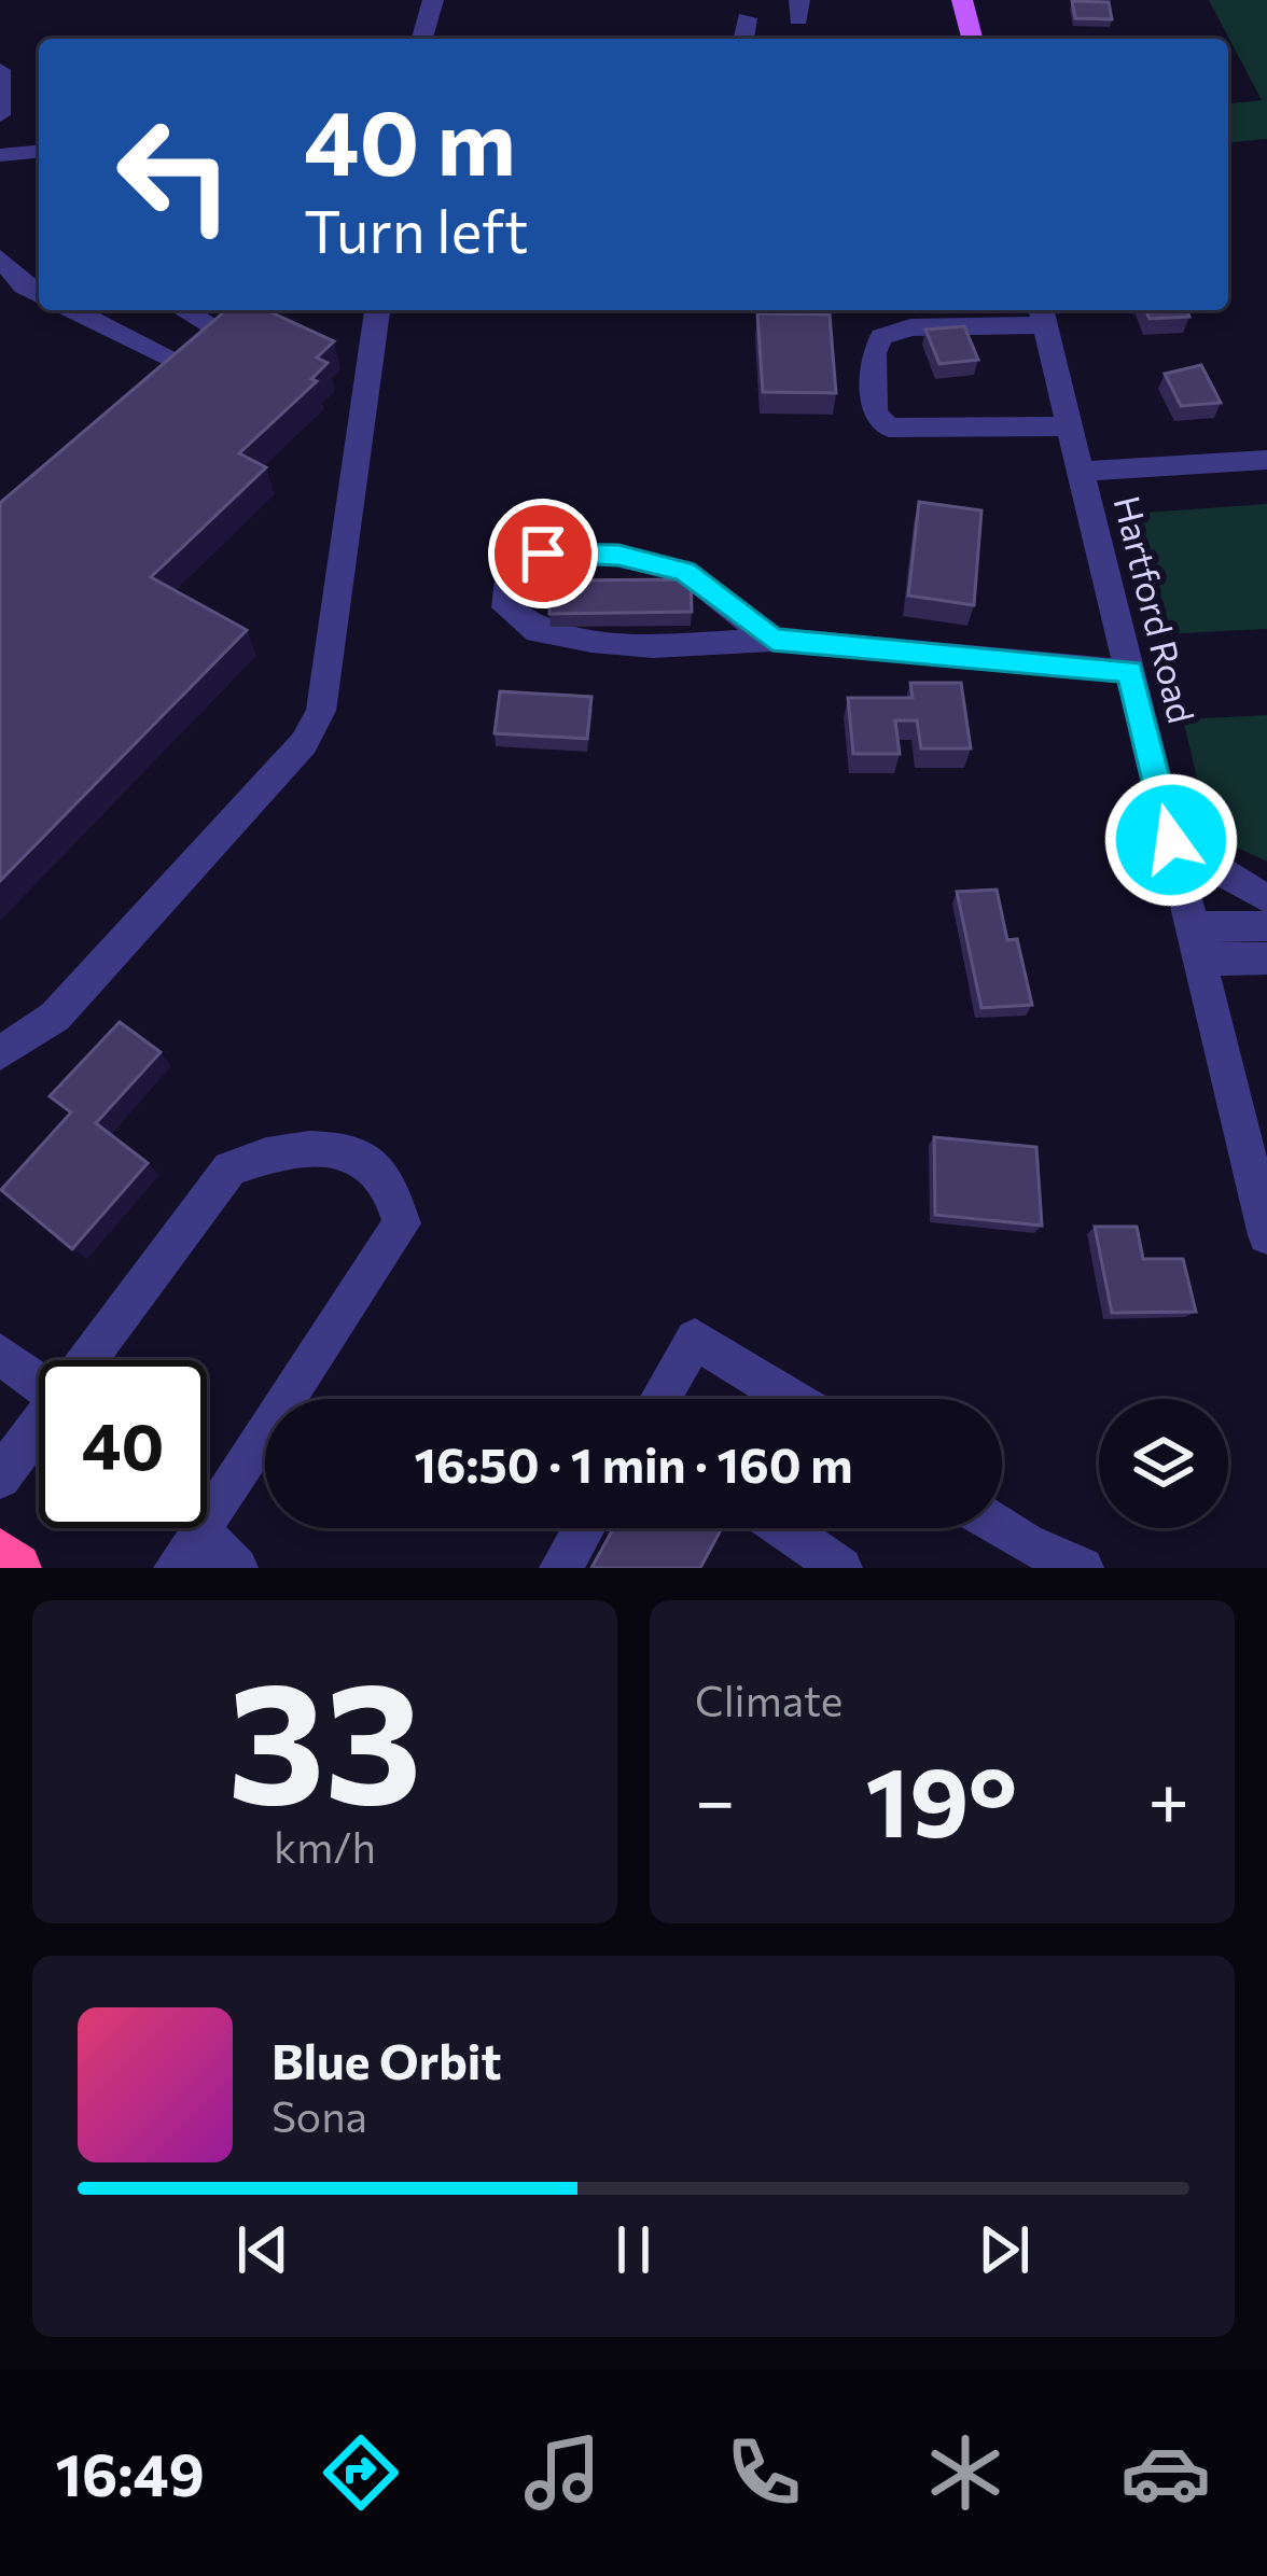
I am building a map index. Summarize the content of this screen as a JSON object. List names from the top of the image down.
{
  "streets": {
    "street": ["Hartford Road"]
  },
  "page": {
    "turn": ["40 m", "Turn left"],
    "limit": "40",
    "trip": "16:50 · 1 min · 160 m",
    "tile": [
      ["33", "km/h"],
      "Climate"
    ],
    "heat": ["−", "19°", "+"],
    "song": ["Blue Orbit", "Sona"],
    "tabs": "16:49"
  }
}
